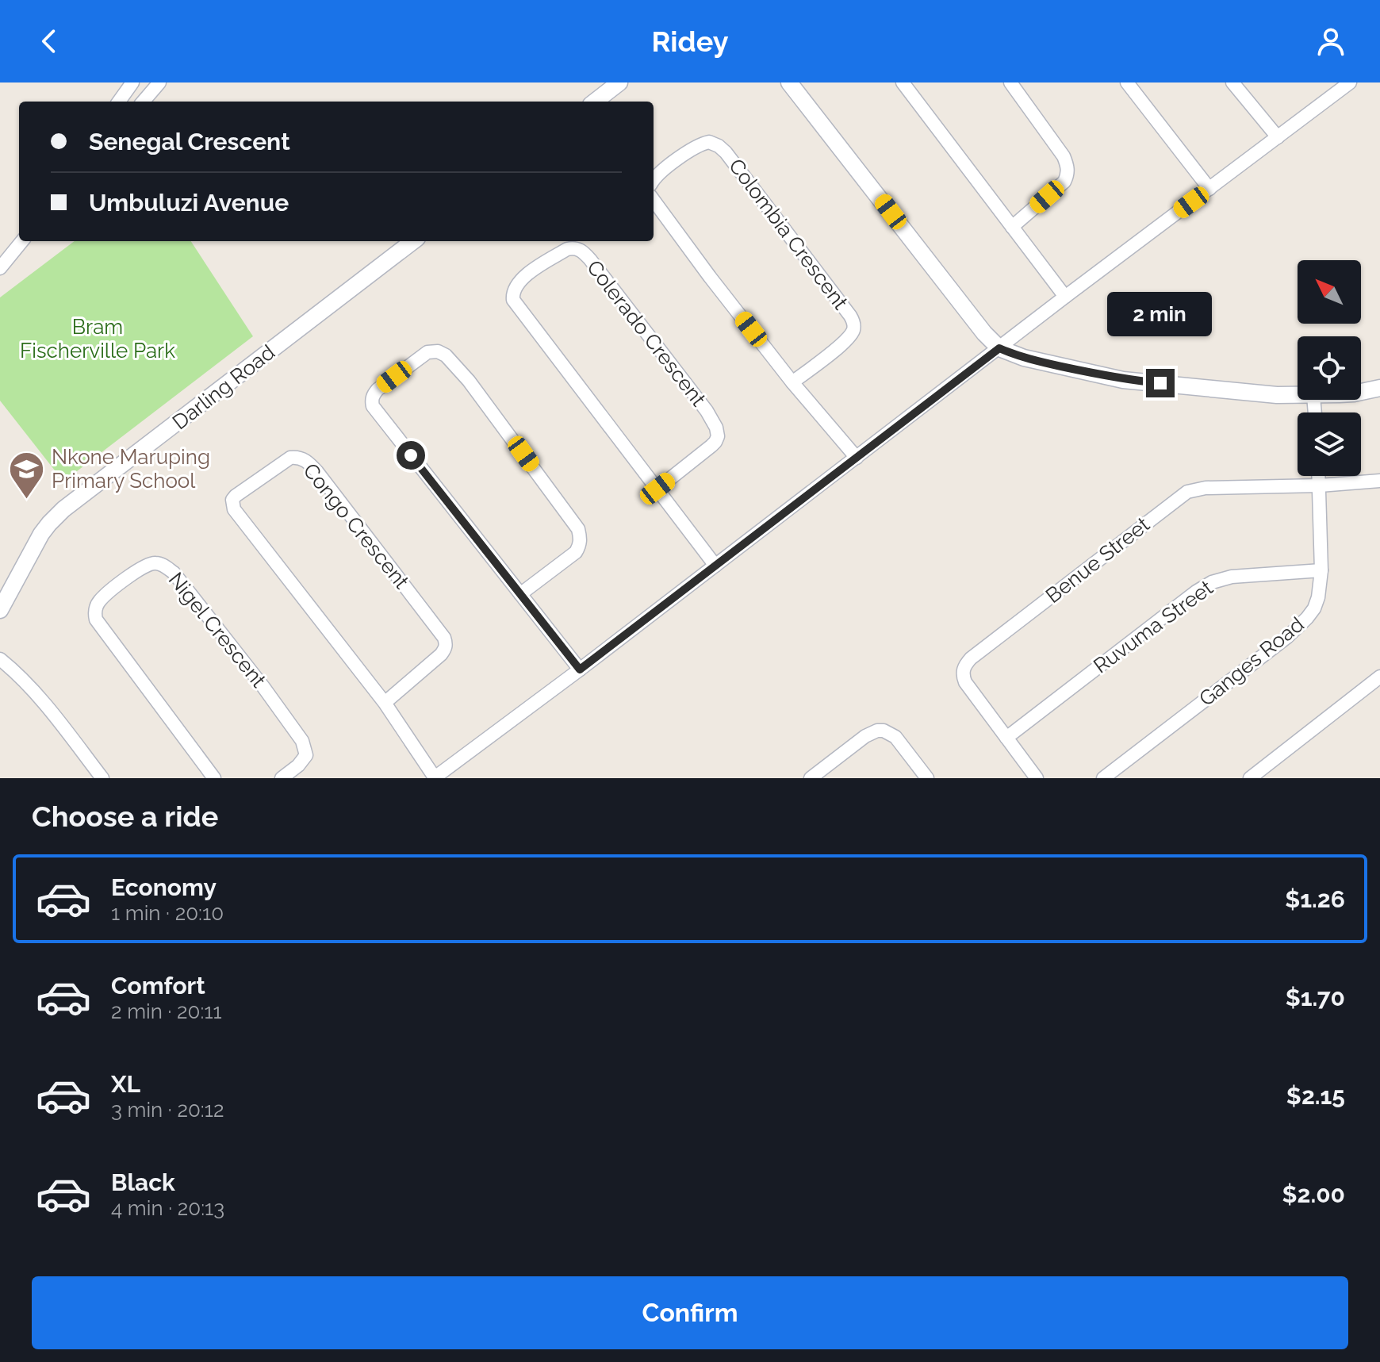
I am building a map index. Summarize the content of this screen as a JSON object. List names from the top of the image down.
{
  "streets": {
    "street": [
      "Colombia Crescent",
      "Colerado Crescent",
      "Darling Road",
      "Congo Crescent",
      "Benue Street",
      "Ruvuma Street",
      "Nigel Crescent",
      "Ganges Road"
    ]
  },
  "crossings": [
    ["Benue Street", "Ruvuma Street"],
    ["Benue Street", "Ganges Road"],
    ["Ruvuma Street", "Ganges Road"]
  ],
  "parks": ["Bram Fischerville Park"],
  "places": {
    "school or university": ["Nkone Maruping Primary School"]
  },
  "north": "top left",
  "page": {
    "header": "Ridey",
    "banner": ["Senegal Crescent", "Umbuluzi Avenue"],
    "bubble": "2 min",
    "heading": "Choose a ride",
    "list": [
      {
        "name": "Economy",
        "note": "1 min · 20:10",
        "value": "$1.26"
      },
      {
        "name": "Comfort",
        "note": "2 min · 20:11",
        "value": "$1.70"
      },
      {
        "name": "XL",
        "note": "3 min · 20:12",
        "value": "$2.15"
      },
      {
        "name": "Black",
        "note": "4 min · 20:13",
        "value": "$2.00"
      }
    ],
    "buttons": "Confirm"
  }
}
